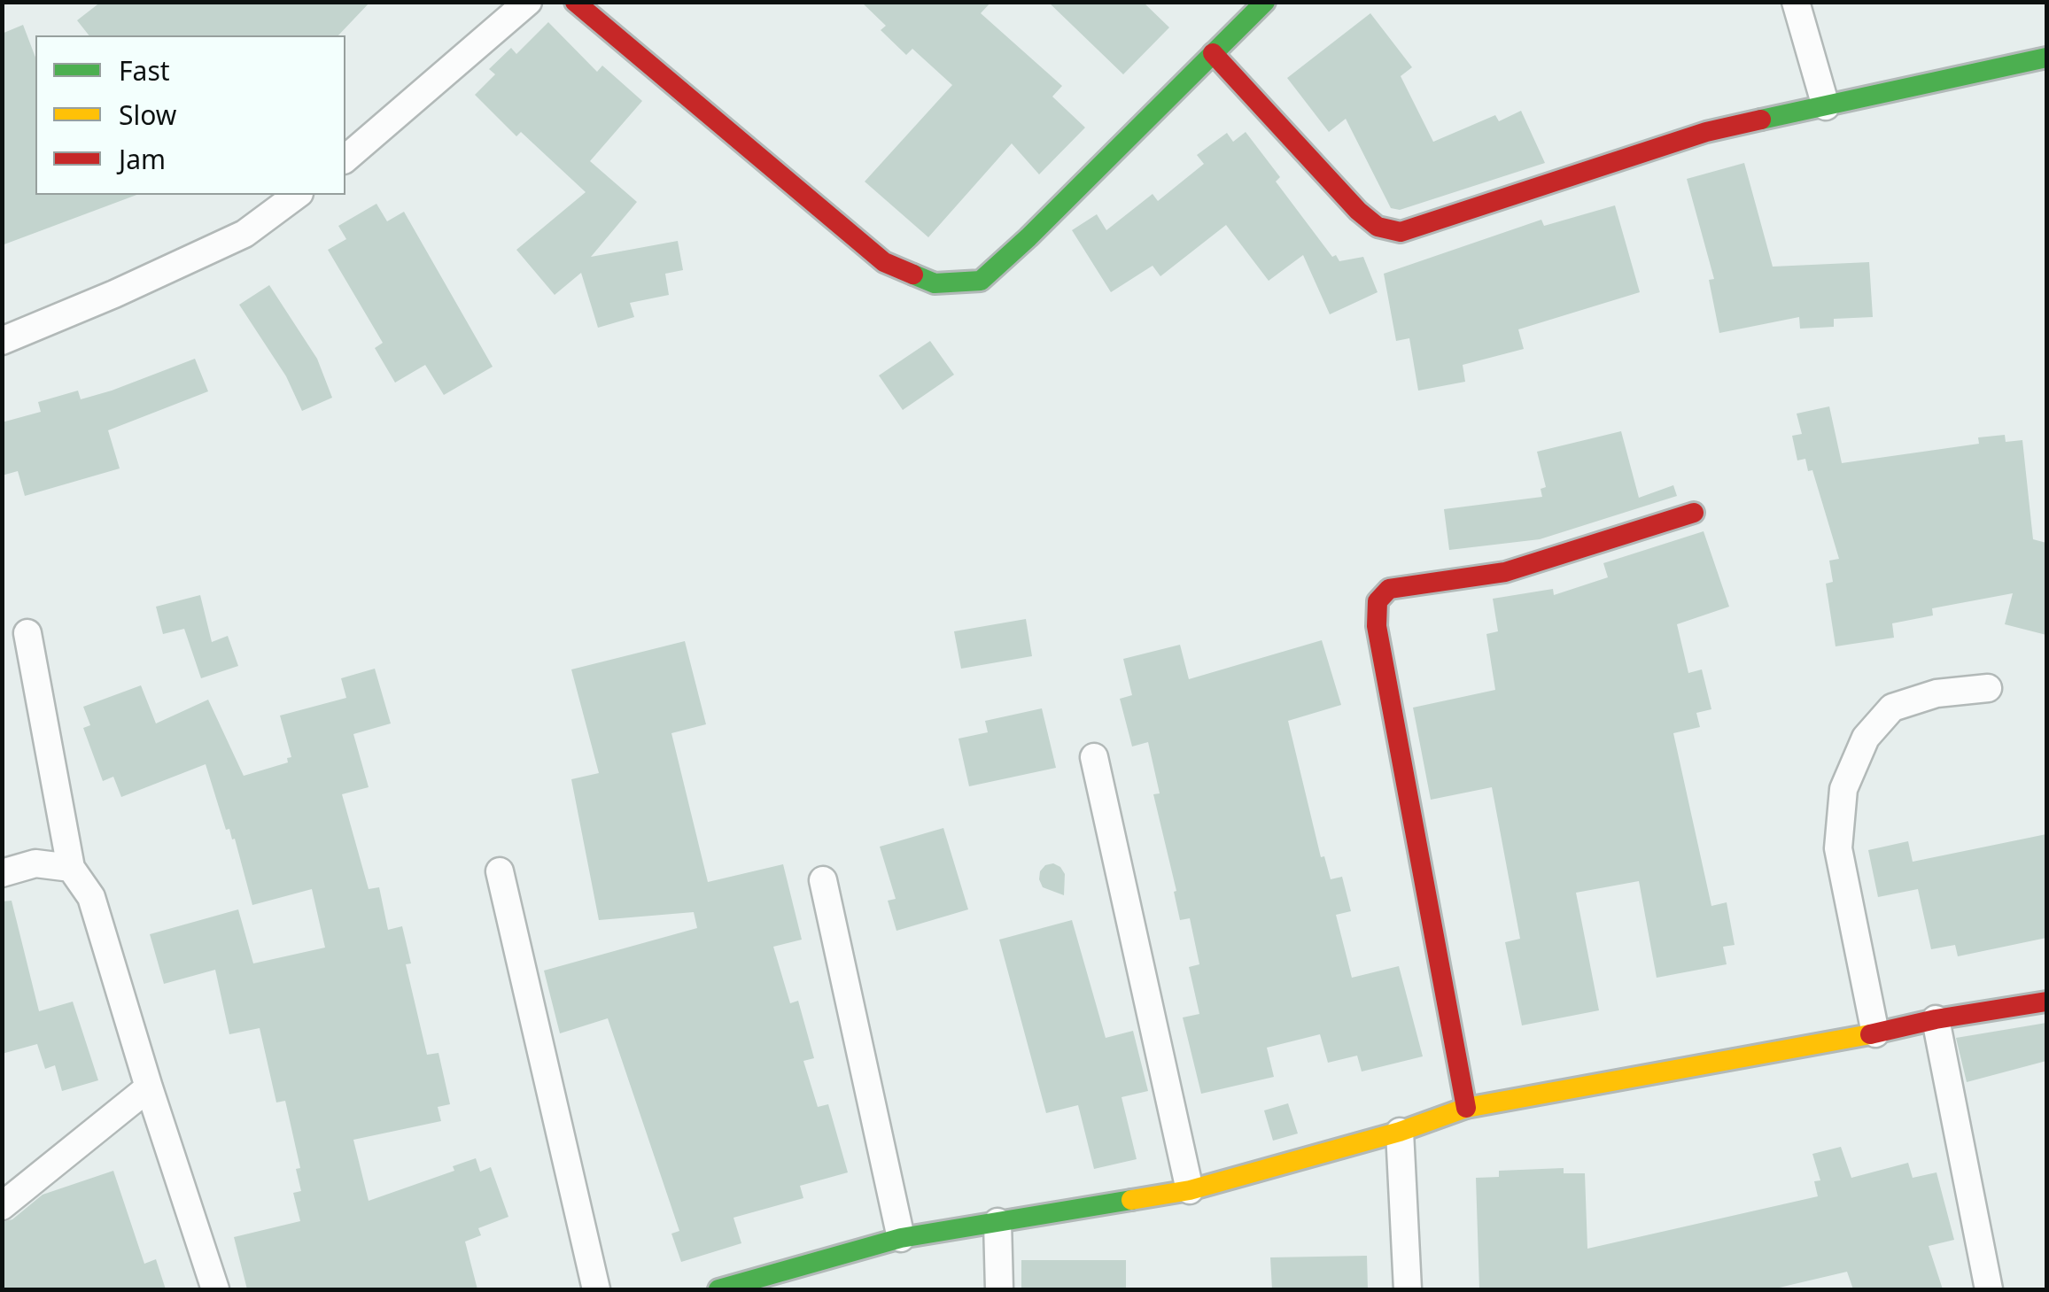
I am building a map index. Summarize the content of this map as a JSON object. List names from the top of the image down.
{
  "legend": ["Fast", "Slow", "Jam"]
}
